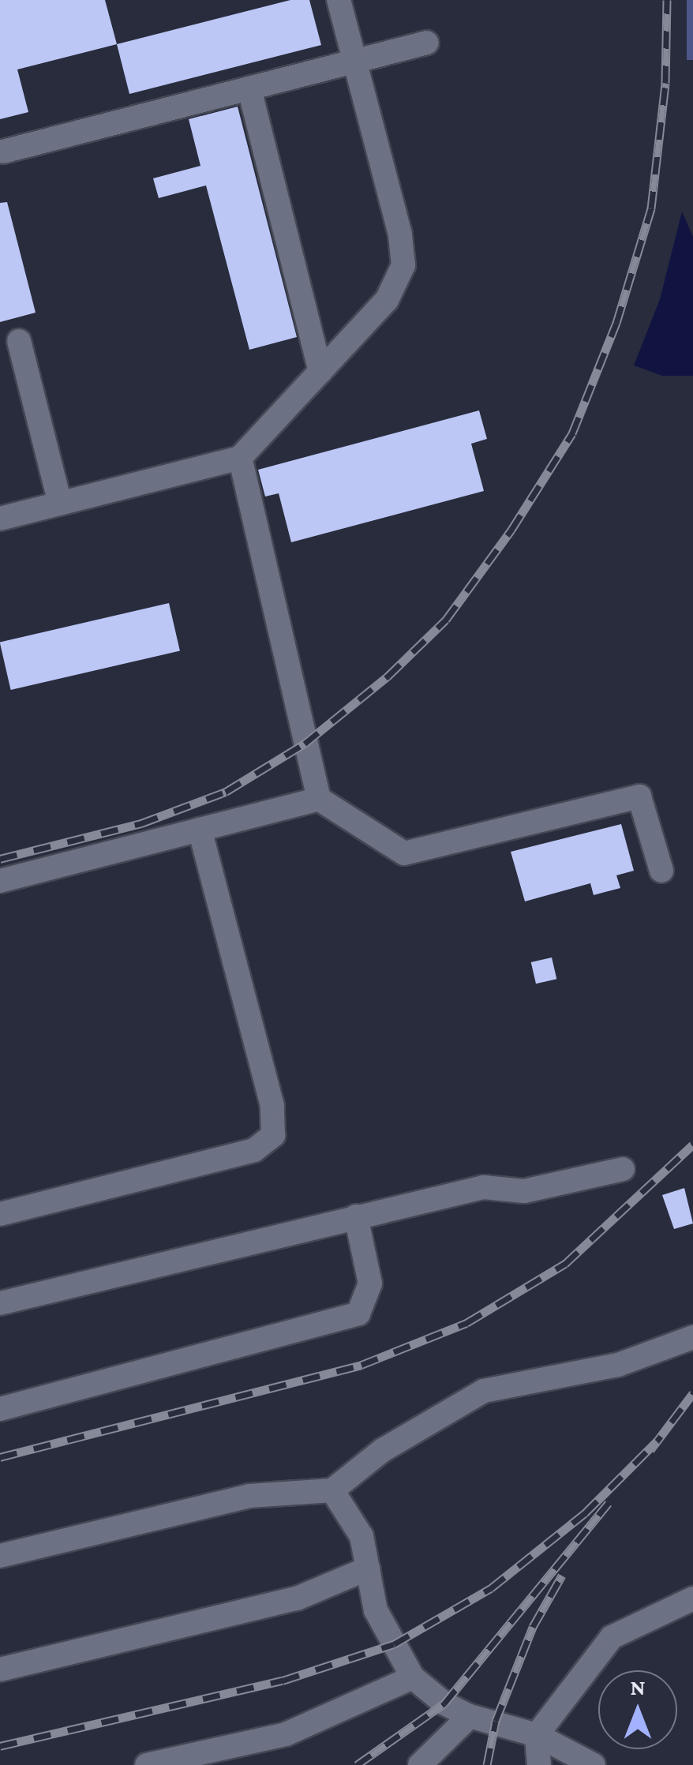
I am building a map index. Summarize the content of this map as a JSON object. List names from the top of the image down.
{
  "north": "top"
}
